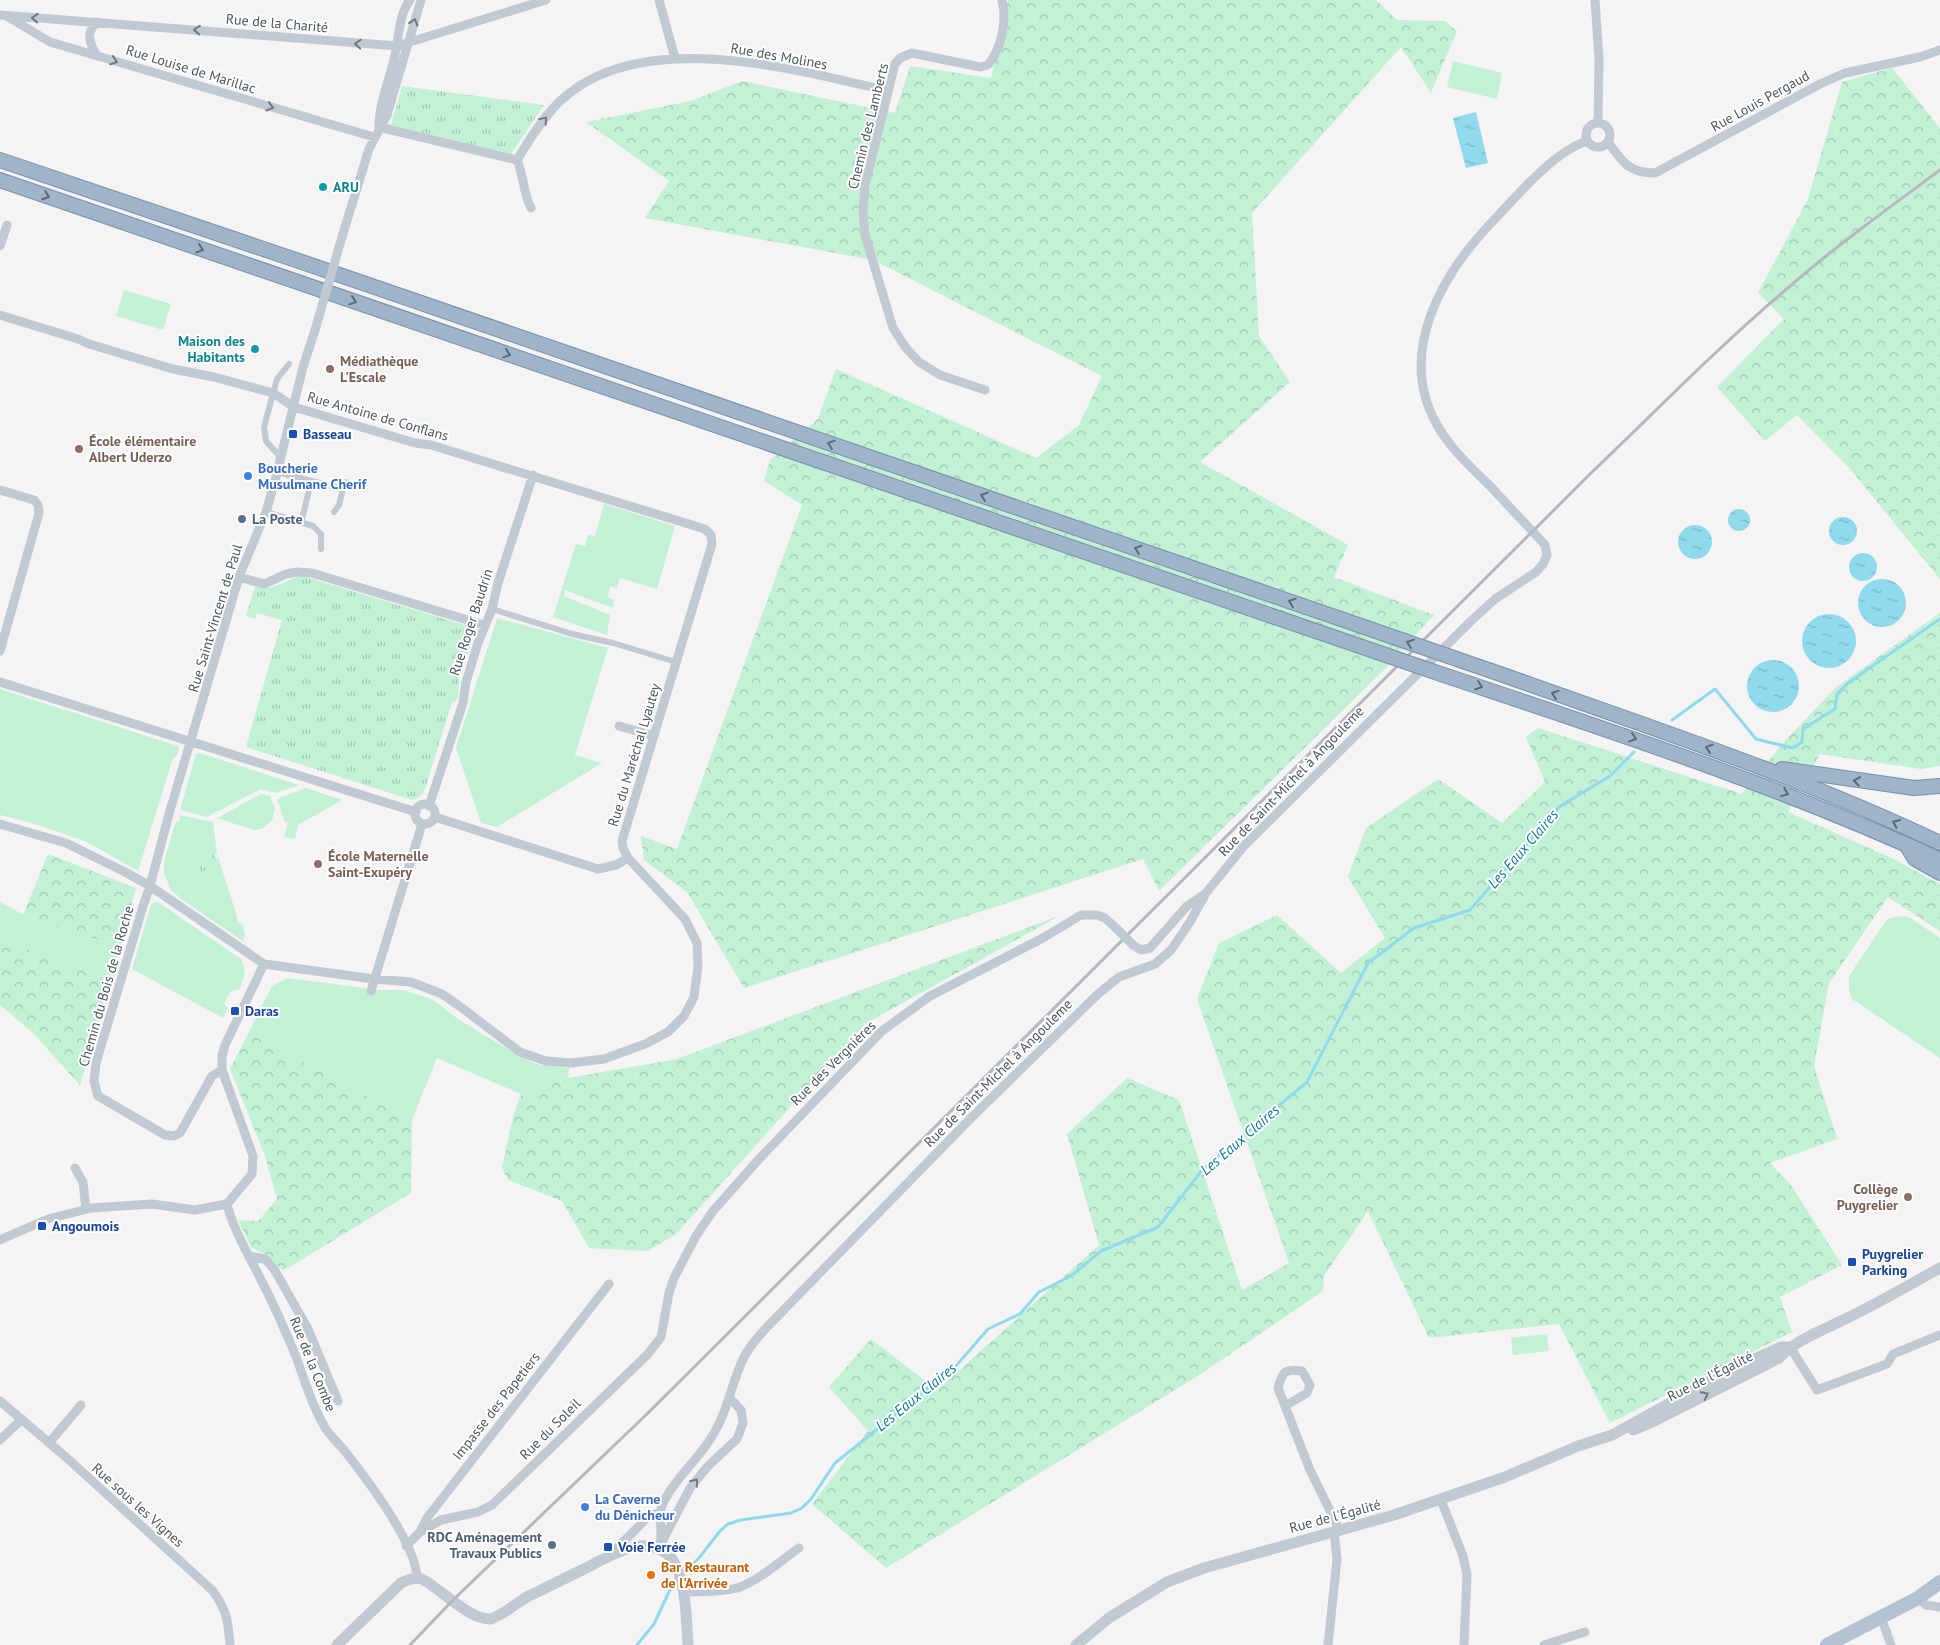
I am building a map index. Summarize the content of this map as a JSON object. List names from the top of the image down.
{
  "streets": {
    "street": [
      "Rue de la Charité",
      "Rue des Molines",
      "Rue Louise de Marillac",
      "Rue Louis Pergaud",
      "Chemin des Lamberts",
      "Rue Antoine de Conflans",
      "Rue Saint-Vincent de Paul",
      "Rue Roger Baudrin",
      "Rue du Maréchal Lyautey",
      "Rue de Saint-Michel à Angouleme",
      "Chemin du Bois de la Roche",
      "Rue des Vergnières",
      "Rue de la Combe",
      "Rue de l'Égalité",
      "Impasse des Papetiers",
      "Rue du Soleil",
      "Rue sous les Vignes"
    ]
  },
  "crossings": [
    ["Rue de la Charité", "Rue Louise de Marillac"],
    ["Rue de la Charité", "Rue Saint-Vincent de Paul"],
    ["Rue des Molines", "Chemin des Lamberts"],
    ["Rue Louise de Marillac", "Rue Saint-Vincent de Paul"],
    ["Rue Louis Pergaud", "Rue de Saint-Michel à Angouleme"],
    ["Rue Antoine de Conflans", "Rue Saint-Vincent de Paul"],
    ["Rue Antoine de Conflans", "Rue Roger Baudrin"],
    ["Rue Antoine de Conflans", "Rue du Maréchal Lyautey"],
    ["Rue Saint-Vincent de Paul", "Chemin du Bois de la Roche"],
    ["Rue de Saint-Michel à Angouleme", "Rue des Vergnières"],
    ["Rue des Vergnières", "Rue du Soleil"],
    ["Rue de la Combe", "Impasse des Papetiers"],
    ["Impasse des Papetiers", "Rue du Soleil"]
  ],
  "one_way": ["Rue de la Charité", "Rue des Molines", "Rue Louise de Marillac"],
  "water": ["Les Eaux Claires"],
  "places": {
    "other": [
      "ARU",
      "Maison des Habitants",
      "Médiathèque L'Escale",
      "École élémentaire Albert Uderzo",
      "Boucherie Musulmane Cherif",
      "La Poste",
      "École Maternelle Saint-Exupéry",
      "Collège Puygrelier",
      "La Caverne du Dénicheur",
      "RDC Aménagement Travaux Publics",
      "Bar Restaurant de l'Arrivée"
    ],
    "transit": [
      "Basseau",
      "Daras",
      "Angoumois",
      "Puygrelier Parking",
      "Voie Ferrée"
    ]
  }
}
